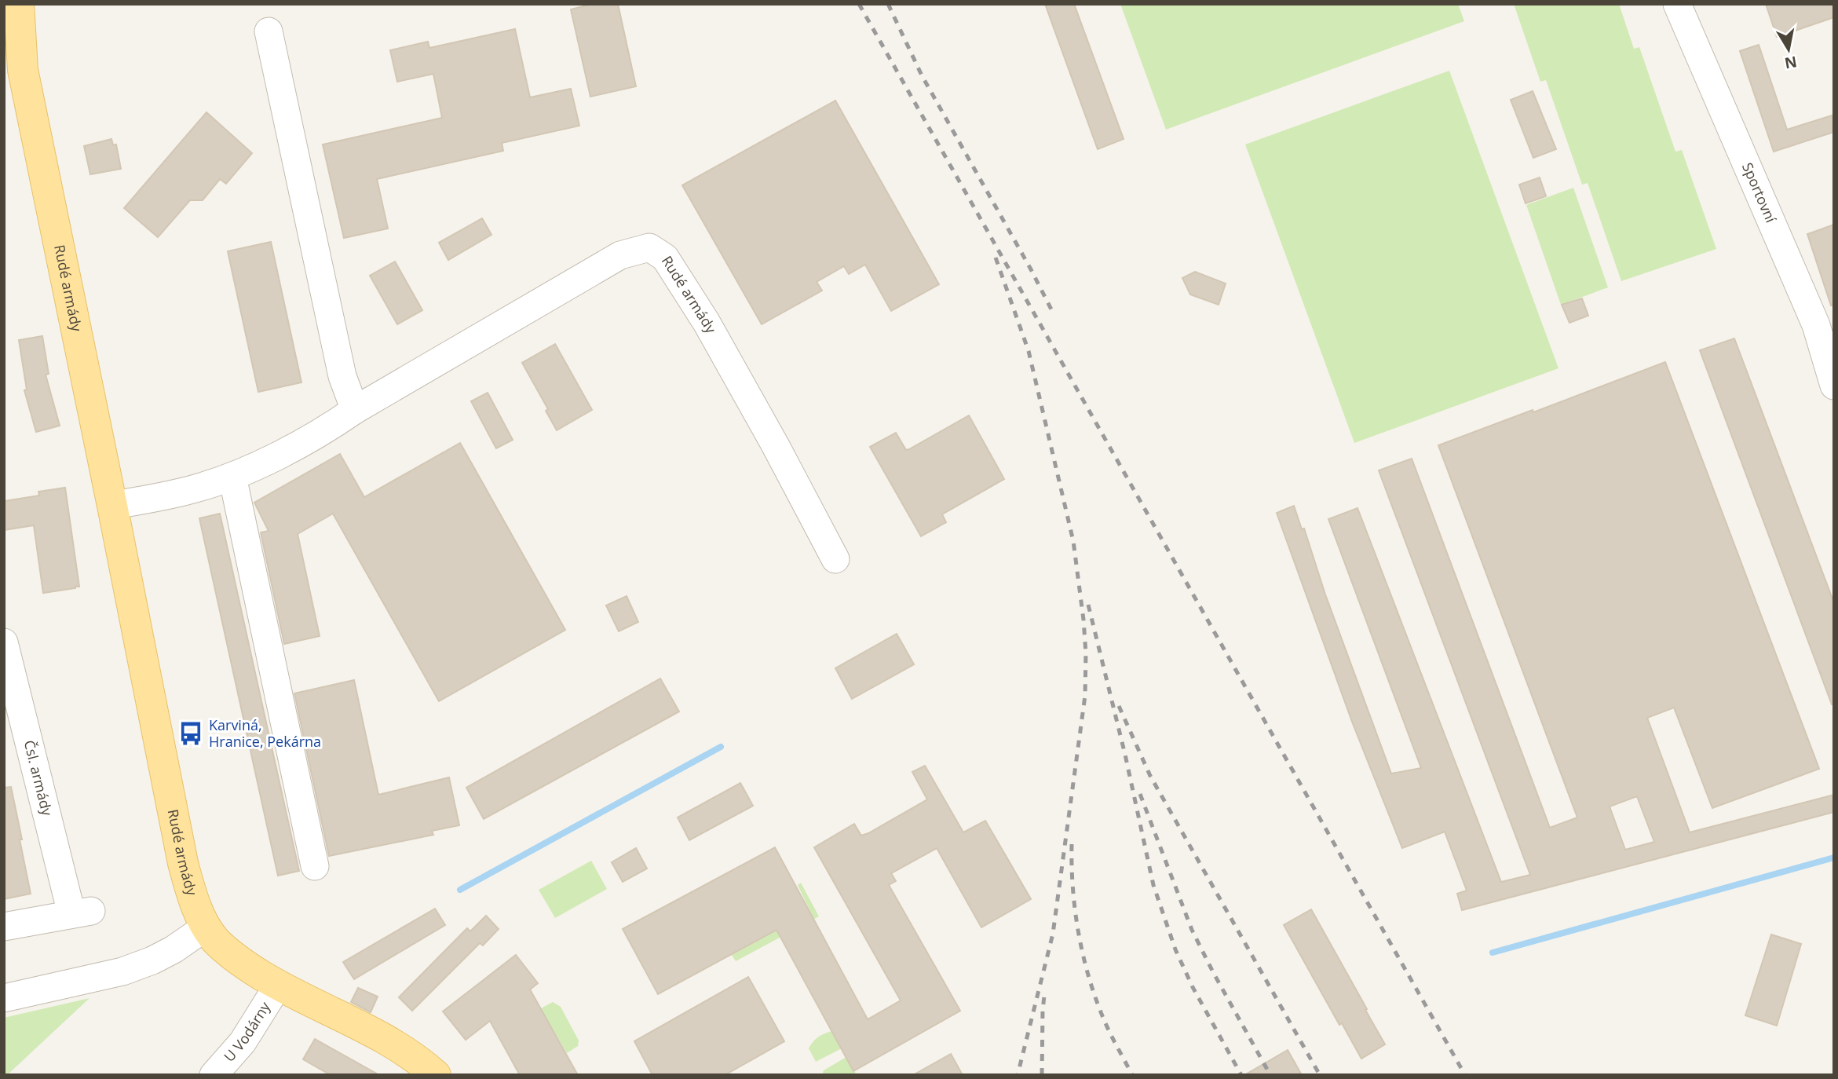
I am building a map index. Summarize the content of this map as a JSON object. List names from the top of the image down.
{
  "streets": {
    "main road": ["Rudé armády"],
    "street": ["Sportovní", "Čsl. armády", "U Vodárny"]
  },
  "crossings": [
    ["Rudé armády", "U Vodárny"]
  ],
  "places": {
    "bus stop": ["Karviná, Hranice, Pekárna"]
  },
  "north": "bottom"
}
